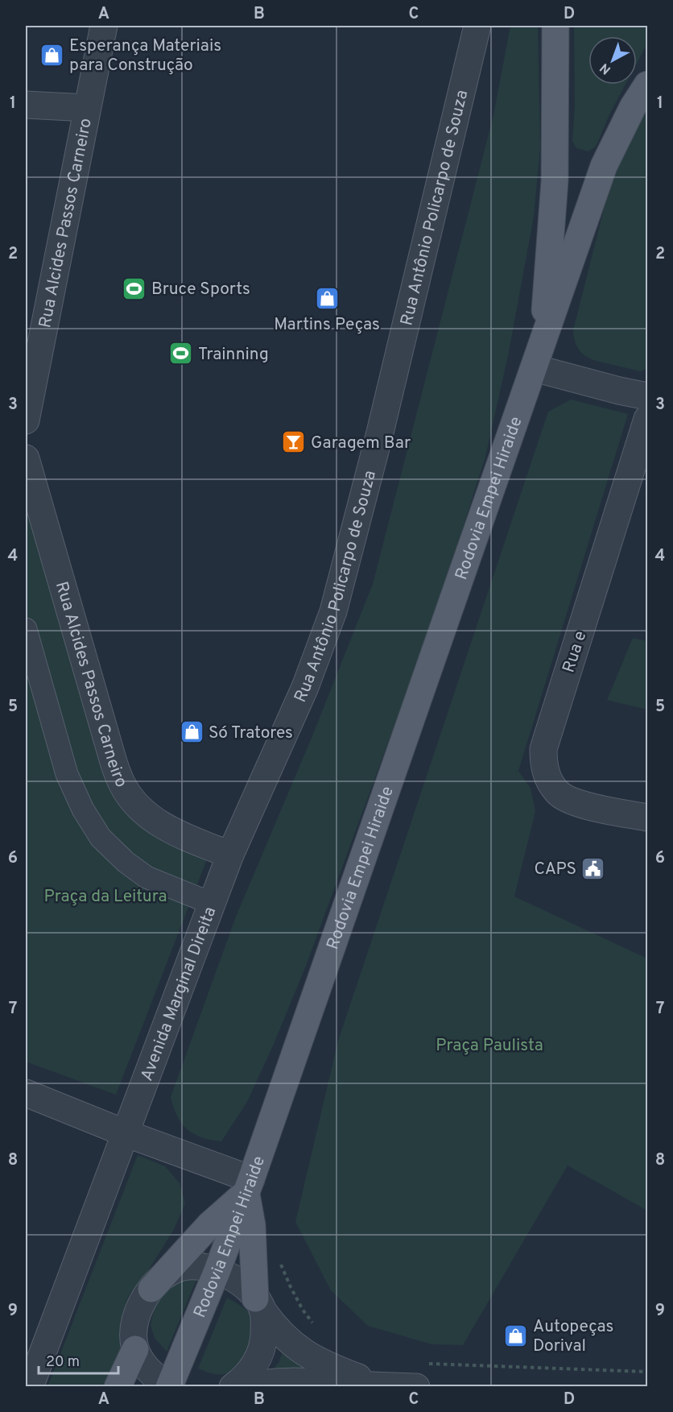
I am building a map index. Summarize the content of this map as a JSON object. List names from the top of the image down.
{
  "streets": {
    "main road": ["Rodovia Empei Hiraide"],
    "street": [
      "Rua Antônio Policarpo de Souza",
      "Rua Alcides Passos Carneiro",
      "Rua e",
      "Avenida Marginal Direita"
    ]
  },
  "crossings": [
    ["Rua Antônio Policarpo de Souza", "Rua Alcides Passos Carneiro"],
    ["Rua Antônio Policarpo de Souza", "Avenida Marginal Direita"],
    ["Rua Alcides Passos Carneiro", "Avenida Marginal Direita"]
  ],
  "parks": ["Praça da Leitura", "Praça Paulista"],
  "places": {
    "shop": [
      "Esperança Materiais para Construção",
      "Martins Peças",
      "Só Tratores",
      "Autopeças Dorival"
    ],
    "sports": ["Bruce Sports", "Trainning"],
    "bar": ["Garagem Bar"],
    "public building": ["CAPS"]
  },
  "scale_bar": "20 m",
  "north": "bottom left",
  "grid": {
    "columns": [
      "A",
      "B",
      "C",
      "D"
    ],
    "rows": [
      "1",
      "2",
      "3",
      "4",
      "5",
      "6",
      "7",
      "8",
      "9"
    ]
  }
}
